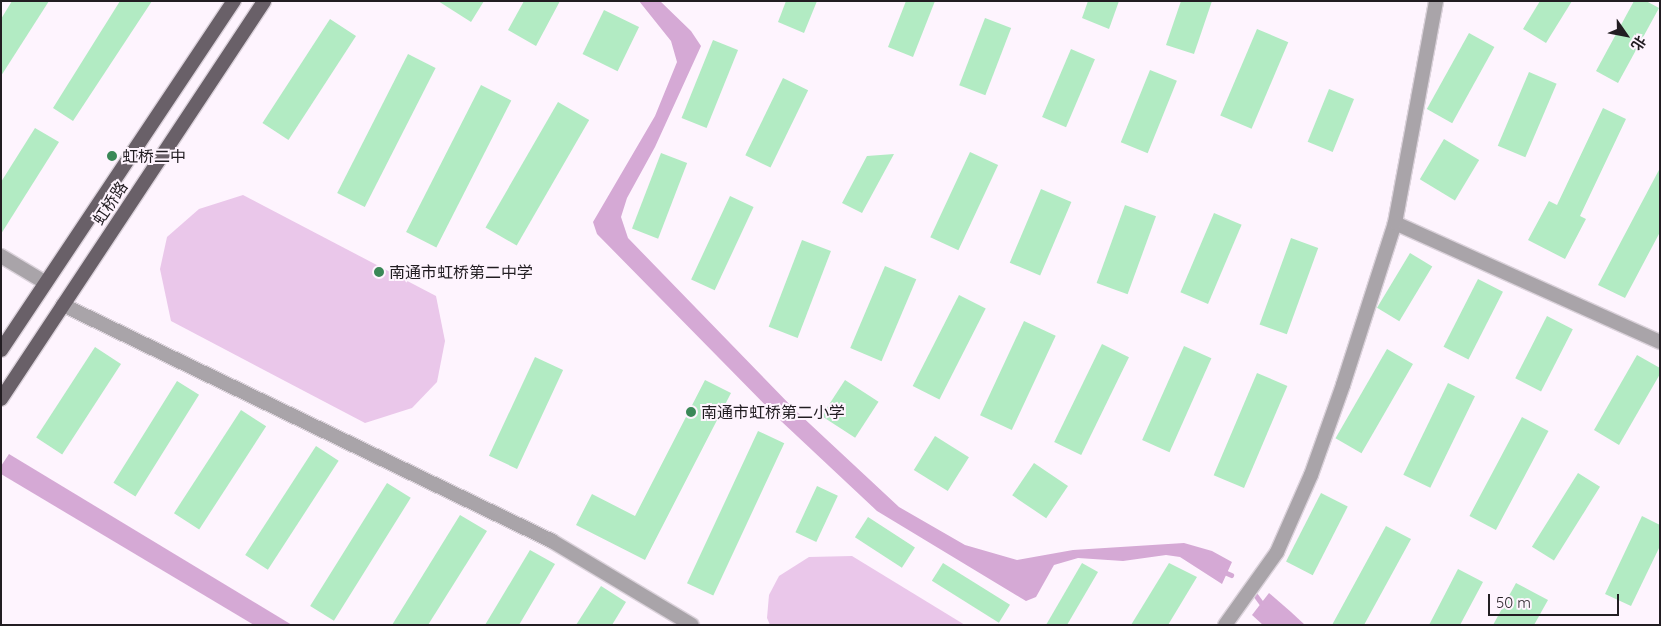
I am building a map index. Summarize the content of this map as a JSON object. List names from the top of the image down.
{
  "streets": {
    "main road": ["虹桥路"]
  },
  "places": ["虹桥二中", "南通市虹桥第二中学", "南通市虹桥第二小学"],
  "scale_bar": "50 m",
  "north": "bottom right"
}
